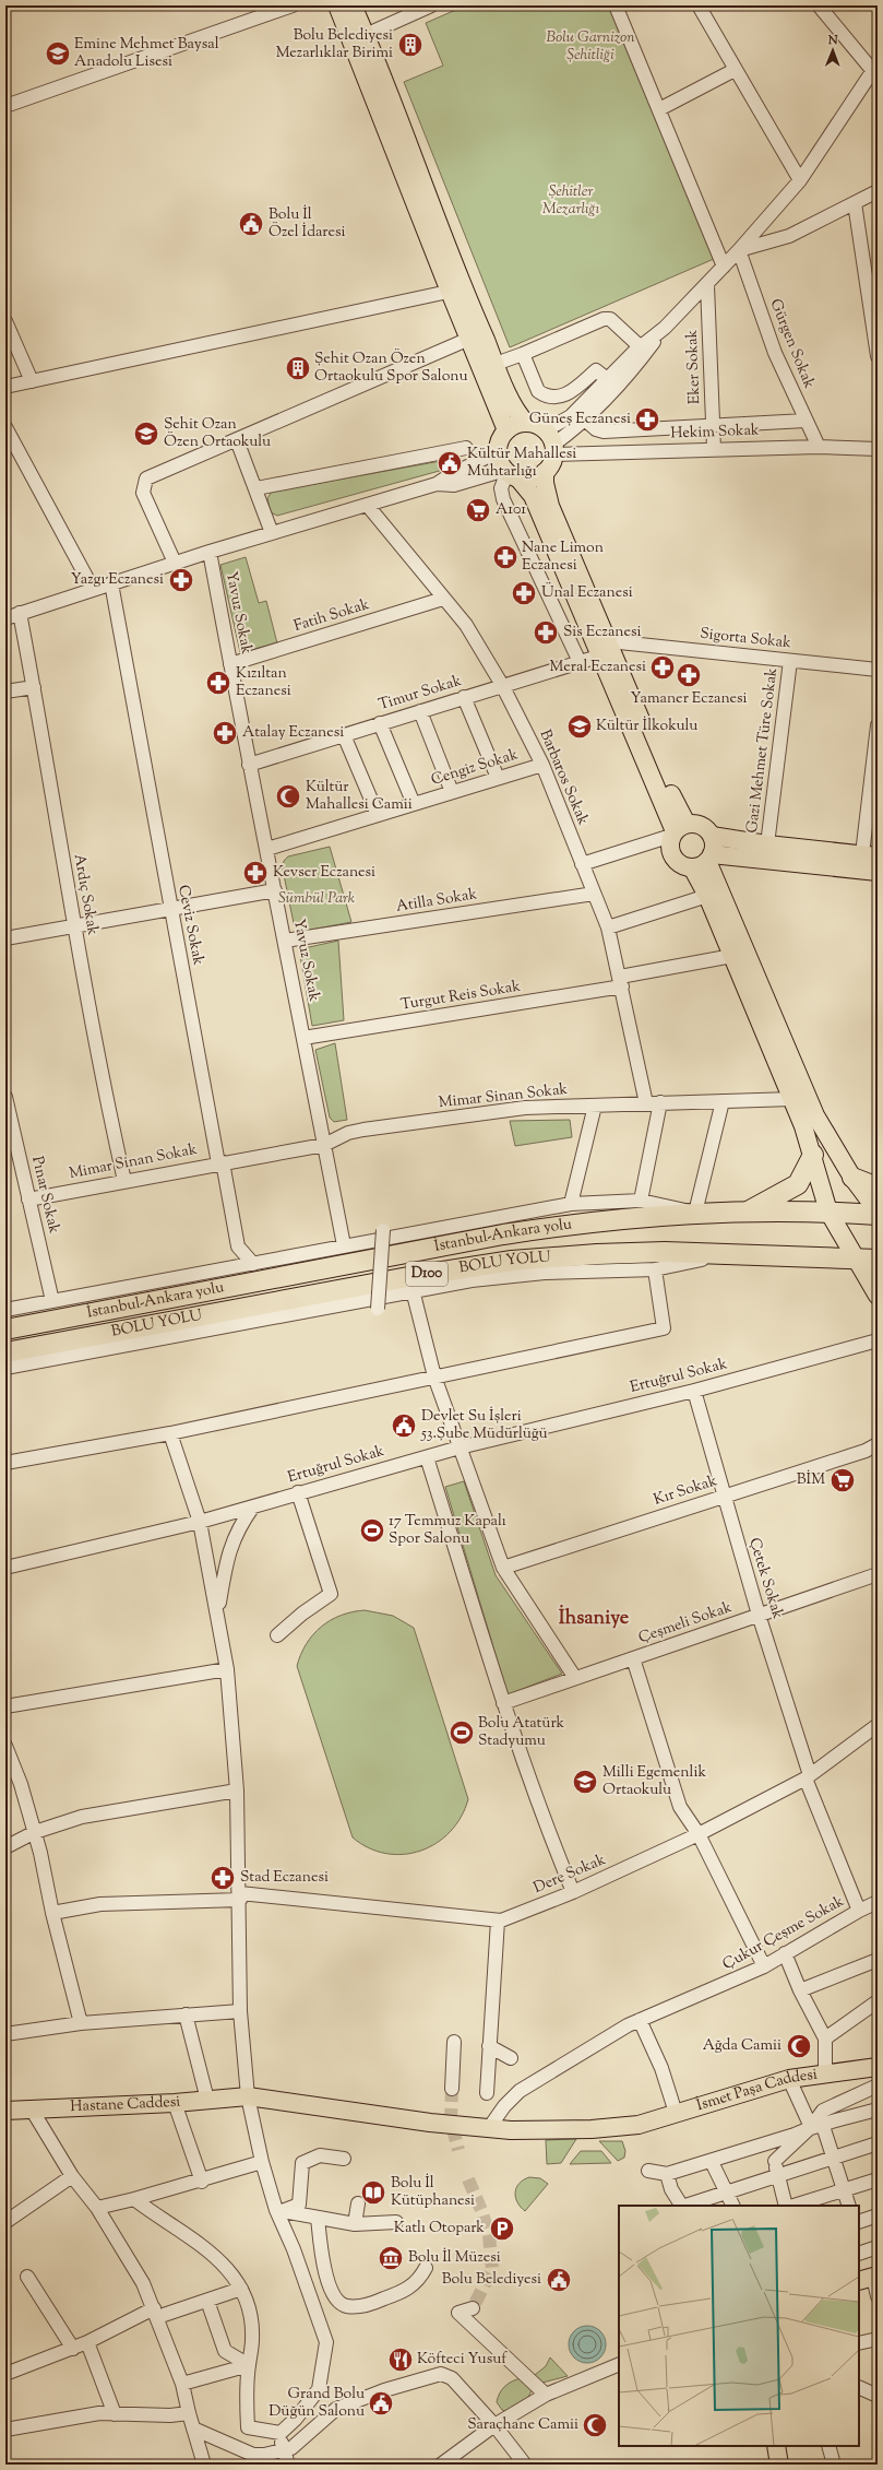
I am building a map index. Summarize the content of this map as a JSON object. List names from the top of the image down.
{
  "streets": {
    "highway": ["İstanbul-Ankara yolu", "BOLU YOLU", "D100"],
    "main road": ["İsmet Paşa Caddesi", "Hastane Caddesi"],
    "street": [
      "Gürgen Sokak",
      "Eker Sokak",
      "Hekim Sokak",
      "Yavuz Sokak",
      "Fatih Sokak",
      "Sigorta Sokak",
      "Timur Sokak",
      "Gazi Mehmet Türe Sokak",
      "Cengiz Sokak",
      "Barbaros Sokak",
      "Ardıç Sokak",
      "Atilla Sokak",
      "Ceviz Sokak",
      "Turgut Reis Sokak",
      "Mimar Sinan Sokak",
      "Pınar Sokak",
      "Ertuğrul Sokak",
      "Kır Sokak",
      "Çetek Sokak",
      "Çeşmeli Sokak",
      "Dere Sokak",
      "Çukur Çeşme Sokak"
    ]
  },
  "crossings": [
    ["Gürgen Sokak", "Hekim Sokak"],
    ["Eker Sokak", "Hekim Sokak"],
    ["Yavuz Sokak", "Fatih Sokak"],
    ["Yavuz Sokak", "Timur Sokak"],
    ["Yavuz Sokak", "Cengiz Sokak"],
    ["Yavuz Sokak", "Atilla Sokak"],
    ["Yavuz Sokak", "Turgut Reis Sokak"],
    ["Yavuz Sokak", "Mimar Sinan Sokak"],
    ["Fatih Sokak", "Barbaros Sokak"],
    ["Sigorta Sokak", "Timur Sokak"],
    ["Sigorta Sokak", "Gazi Mehmet Türe Sokak"],
    ["Timur Sokak", "Barbaros Sokak"],
    ["Cengiz Sokak", "Barbaros Sokak"],
    ["Barbaros Sokak", "Atilla Sokak"],
    ["Barbaros Sokak", "Turgut Reis Sokak"],
    ["Barbaros Sokak", "Mimar Sinan Sokak"],
    ["Ardıç Sokak", "Mimar Sinan Sokak"],
    ["Ceviz Sokak", "Mimar Sinan Sokak"],
    ["Mimar Sinan Sokak", "Pınar Sokak"],
    ["BOLU YOLU", "D100"],
    ["Ertuğrul Sokak", "Çetek Sokak"],
    ["Kır Sokak", "Çetek Sokak"],
    ["Çetek Sokak", "Çeşmeli Sokak"],
    ["Çetek Sokak", "Dere Sokak"],
    ["Çetek Sokak", "Çukur Çeşme Sokak"],
    ["Çukur Çeşme Sokak", "İsmet Paşa Caddesi"],
    ["Çukur Çeşme Sokak", "Hastane Caddesi"],
    ["İsmet Paşa Caddesi", "Hastane Caddesi"]
  ],
  "districts": ["İhsaniye"],
  "parks": ["Bolu Garnizon Şehitliği", "Şehitler Mezarlığı", "Sümbül Park"],
  "places": {
    "building": ["Bolu Belediyesi Mezarlıklar Birimi", "Şehit Ozan Özen Ortaokulu Spor Salonu"],
    "school or university": [
      "Emine Mehmet Baysal Anadolu Lisesi",
      "Şehit Ozan Özen Ortaokulu",
      "Kültür İlkokulu",
      "Milli Egemenlik Ortaokulu"
    ],
    "public building": [
      "Bolu İl Özel İdaresi",
      "Kültür Mahallesi Muhtarlığı",
      "Devlet Su İşleri 53.Şube Müdürlüğü",
      "Bolu Belediyesi",
      "Grand Bolu Düğün Salonu"
    ],
    "pharmacy": [
      "Güneş Eczanesi",
      "Nane Limon Eczanesi",
      "Yazgı Eczanesi",
      "Ünal Eczanesi",
      "Sis Eczanesi",
      "Meral Eczanesi",
      "Yamaner Eczanesi",
      "Kızıltan Eczanesi",
      "Atalay Eczanesi",
      "Kevser Eczanesi",
      "Stad Eczanesi"
    ],
    "supermarket": ["A101", "BİM"],
    "mosque": ["Kültür Mahallesi Camii", "Ağda Camii", "Saraçhane Camii"],
    "sports": ["17 Temmuz Kapalı Spor Salonu", "Bolu Atatürk Stadyumu"],
    "library": ["Bolu İl Kütüphanesi"],
    "parking": ["Katlı Otopark"],
    "museum": ["Bolu İl Müzesi"],
    "restaurant": ["Köfteci Yusuf"]
  },
  "north": "top"
}
